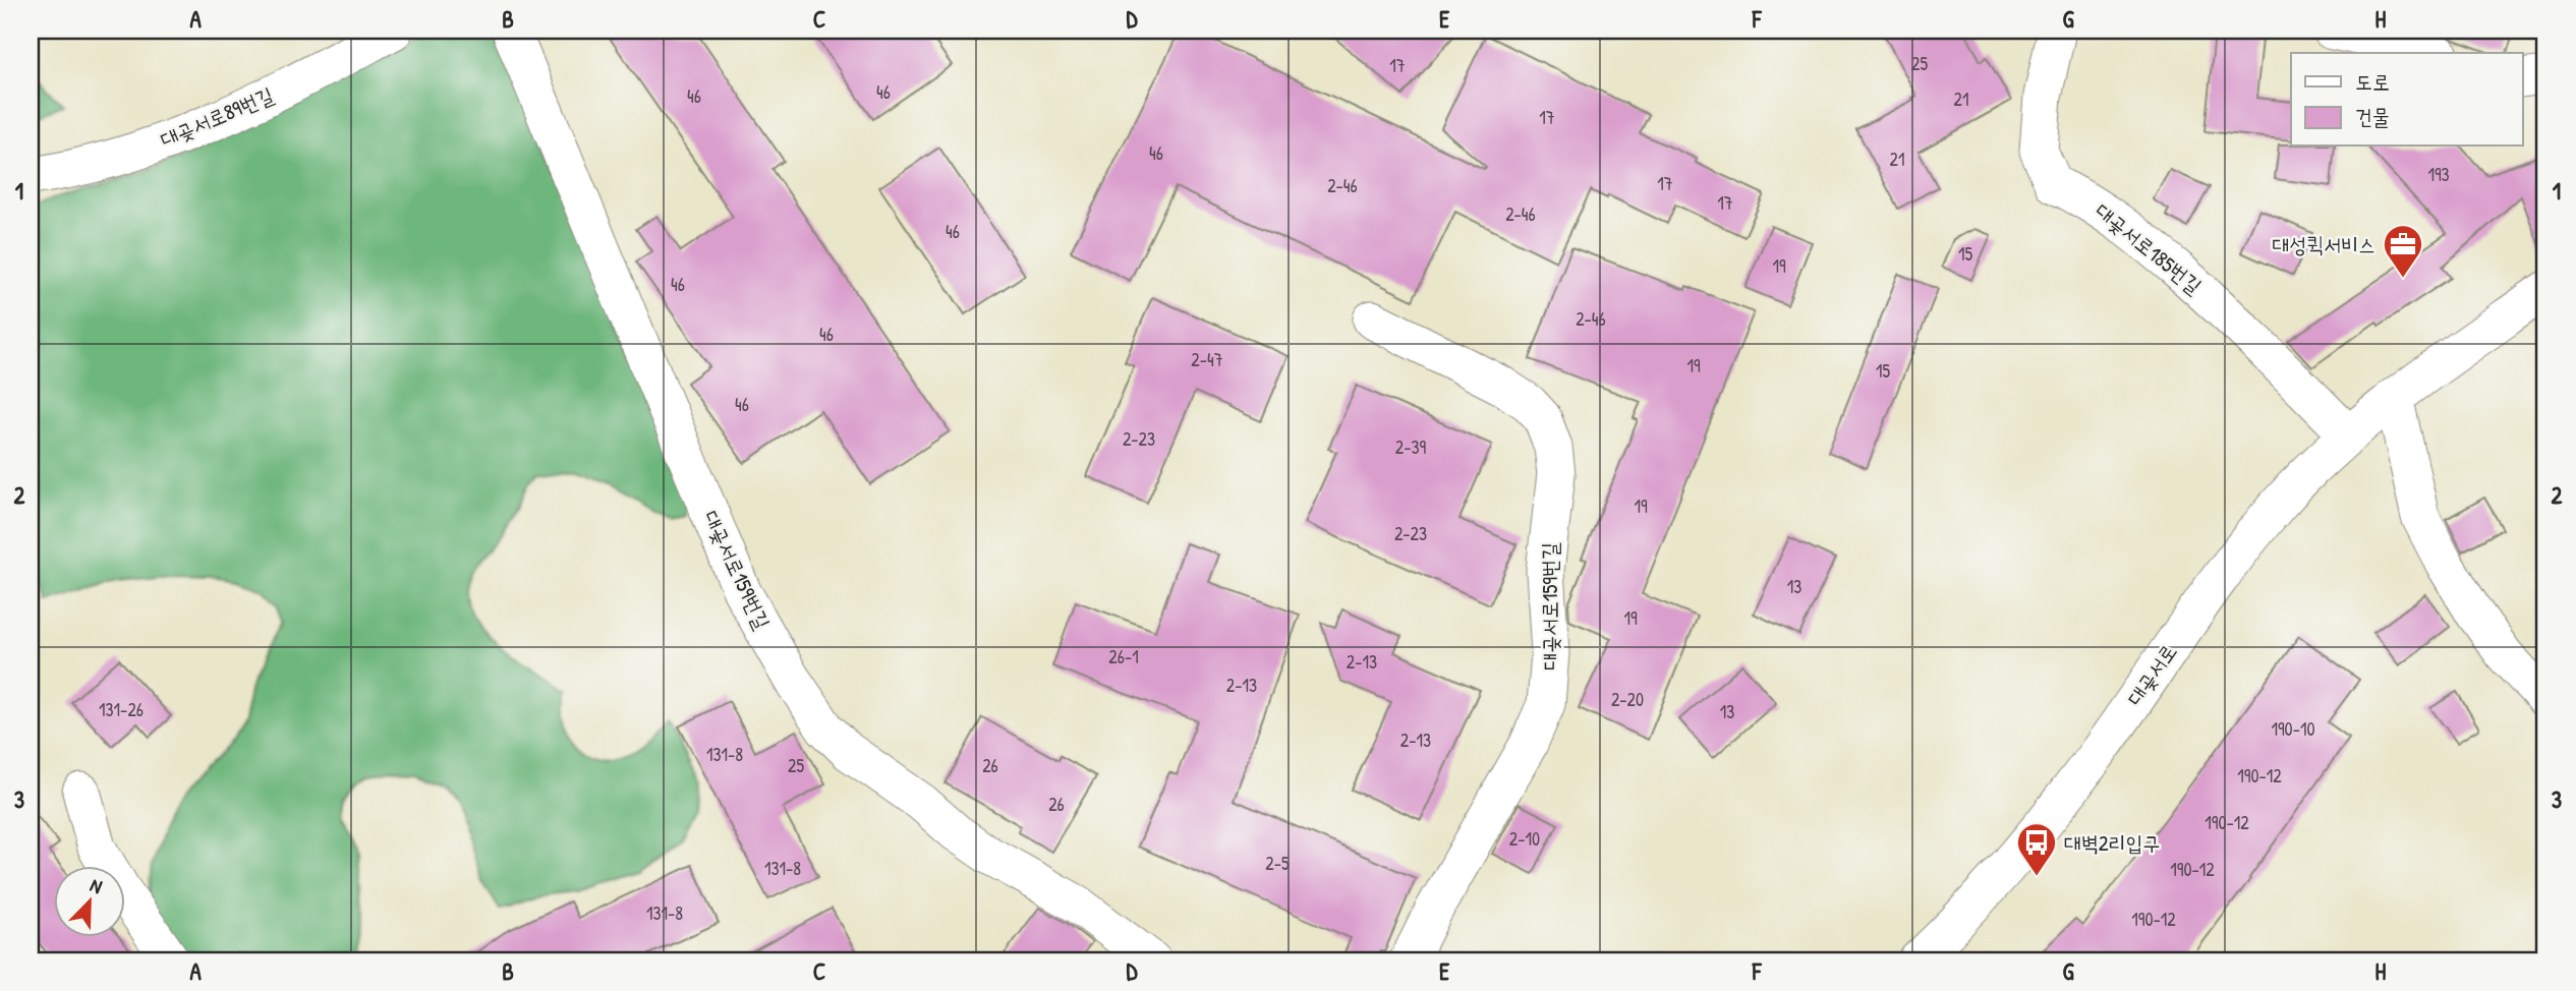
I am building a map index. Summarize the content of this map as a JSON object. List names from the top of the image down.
{
  "streets": {
    "street": [
      "대곶서로89번길",
      "대곶서로185번길",
      "대곶서로159번길",
      "대곶서로"
    ]
  },
  "crossings": [
    ["대곶서로185번길", "대곶서로"]
  ],
  "places": {
    "office": ["대성퀵서비스"],
    "bus stop": ["대벽2리입구"]
  },
  "house_numbers": [
    "25",
    "17",
    "46",
    "46",
    "21",
    "17",
    "46",
    "21",
    "193",
    "17",
    "2-46",
    "17",
    "2-46",
    "46",
    "15",
    "19",
    "46",
    "2-46",
    "46",
    "2-47",
    "19",
    "15",
    "46",
    "2-23",
    "2-39",
    "19",
    "2-23",
    "13",
    "19",
    "26-1",
    "2-13",
    "2-13",
    "2-20",
    "131-26",
    "13",
    "190-10",
    "2-13",
    "131-8",
    "25",
    "26",
    "190-12",
    "26",
    "190-12",
    "2-10",
    "2-5",
    "131-8",
    "190-12",
    "131-8",
    "190-12"
  ],
  "legend": ["도로", "건물"],
  "north": "top right",
  "grid": {
    "columns": [
      "A",
      "B",
      "C",
      "D",
      "E",
      "F",
      "G",
      "H"
    ],
    "rows": ["1", "2", "3"]
  }
}
